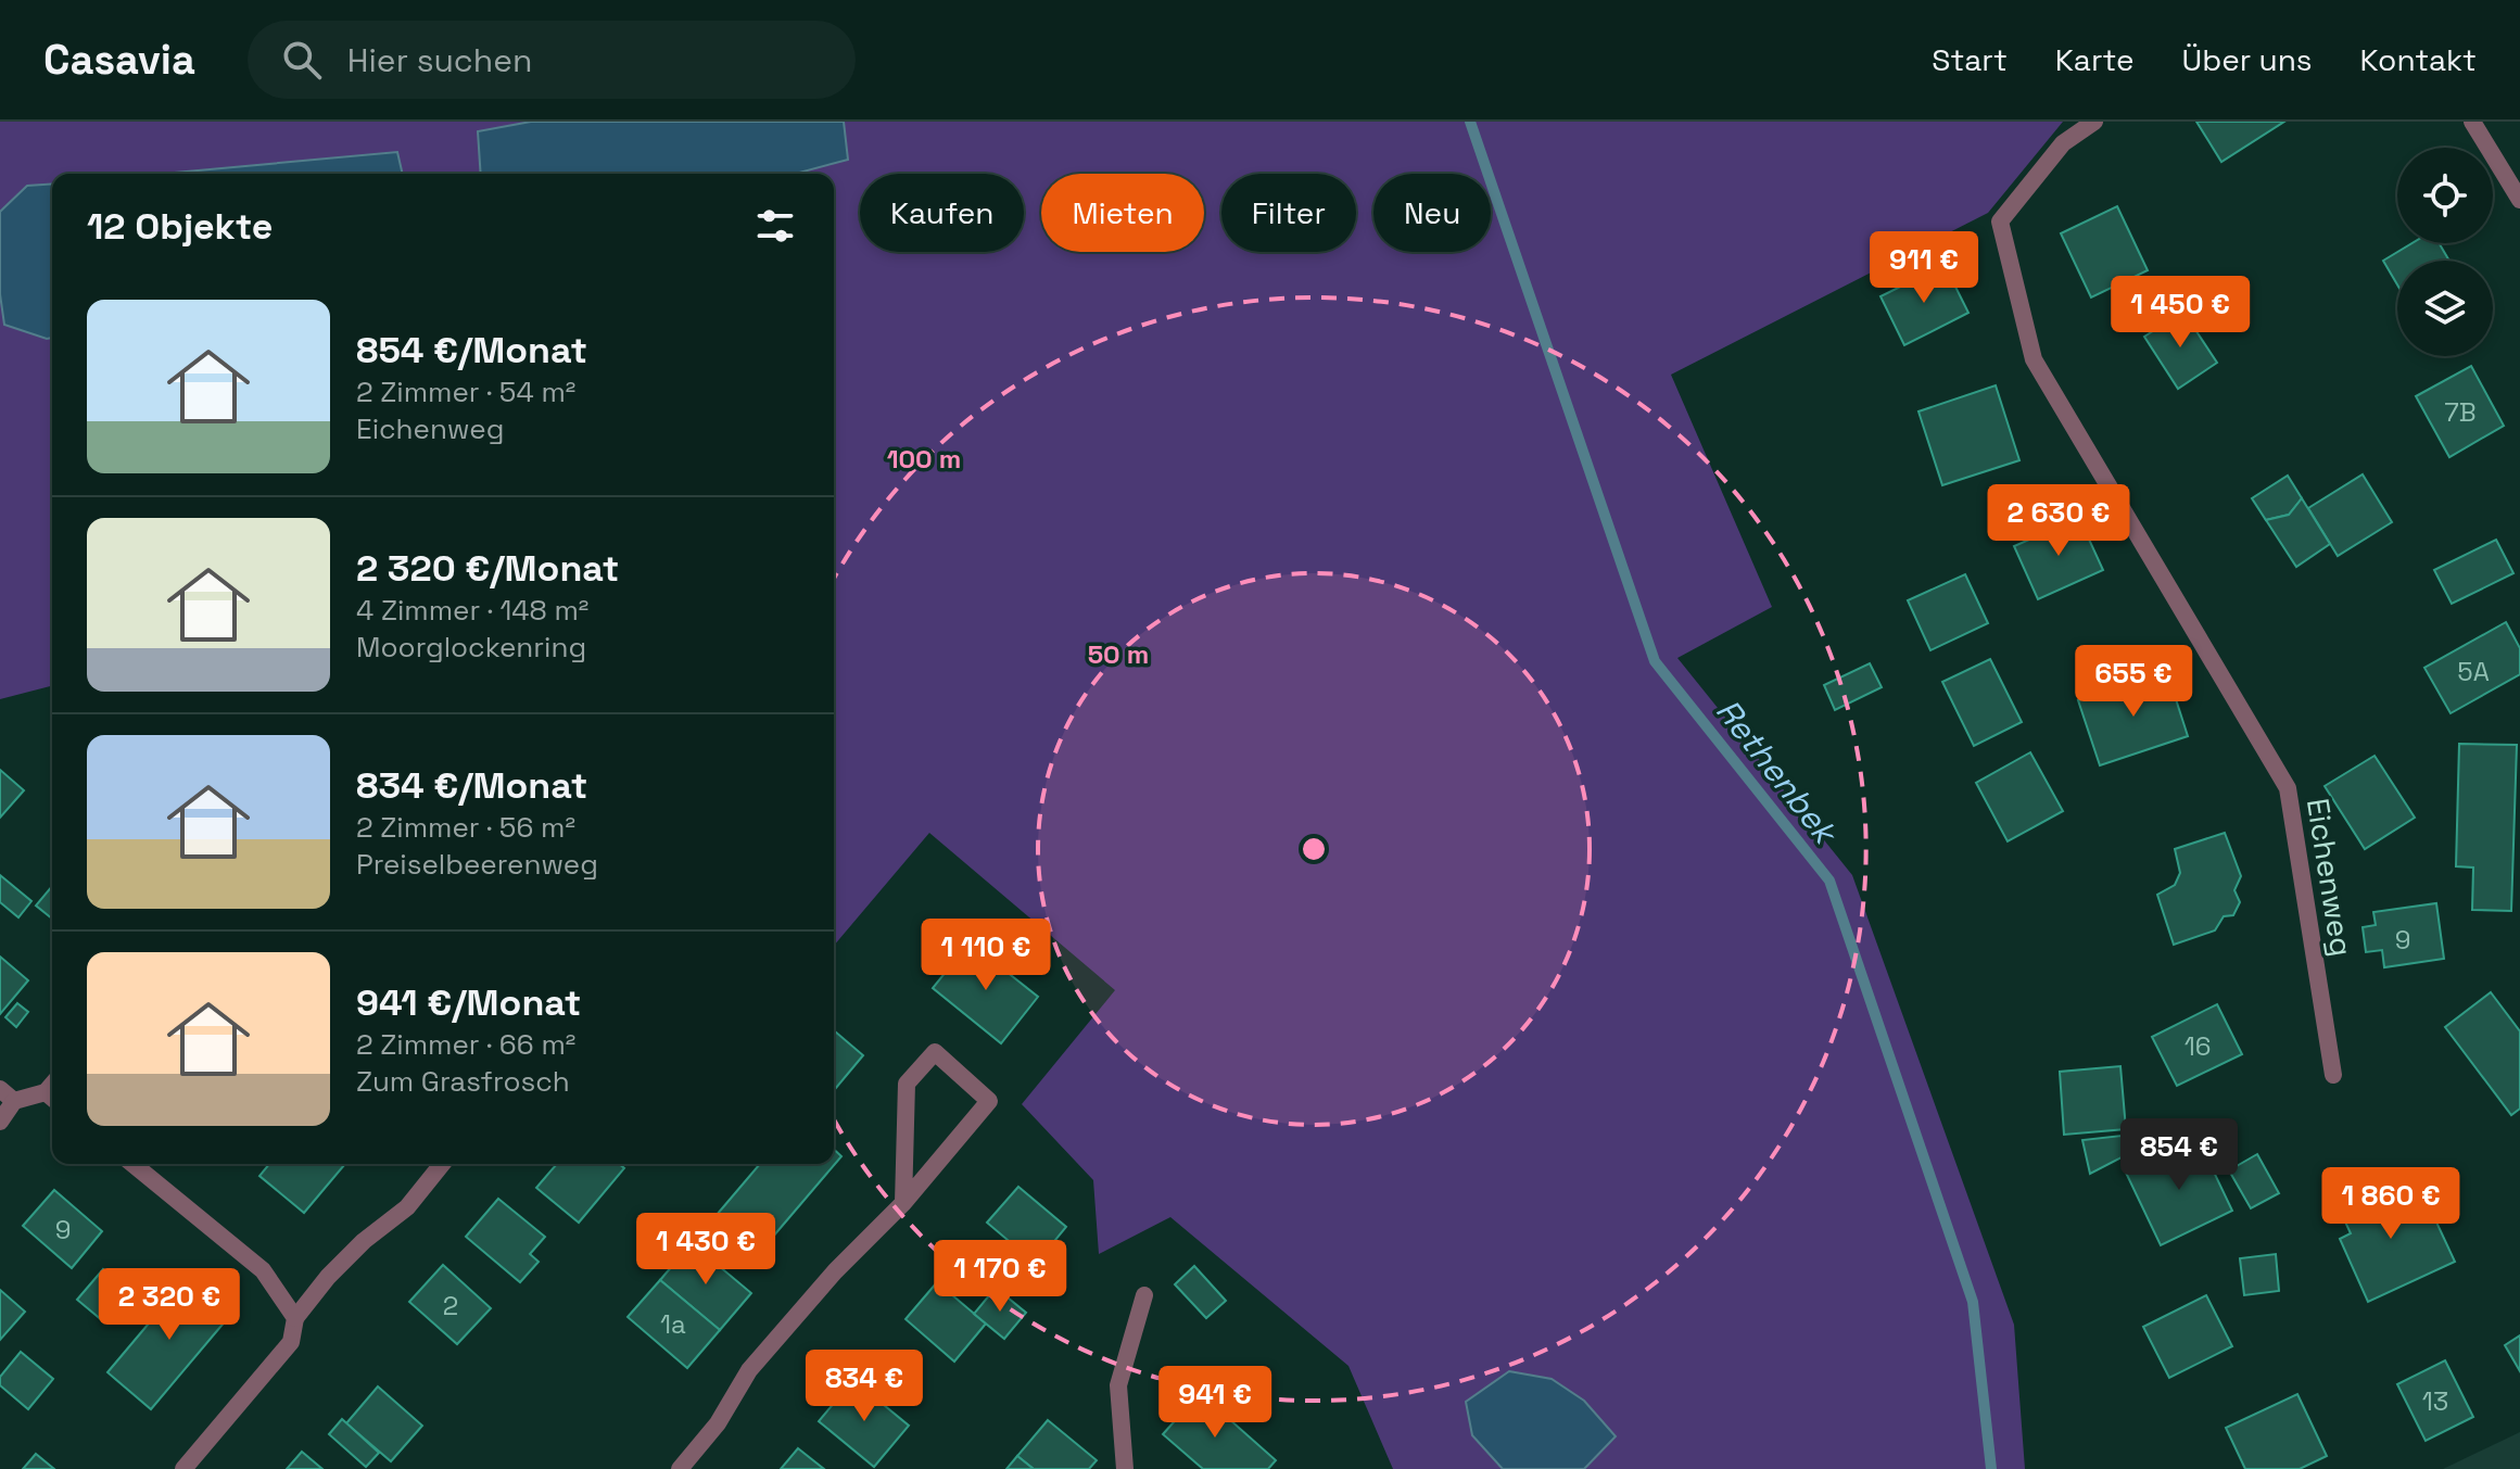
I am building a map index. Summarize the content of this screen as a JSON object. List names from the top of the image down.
{
  "streets": {
    "street": ["Eichenweg"]
  },
  "water": ["Rethenbek"],
  "house_numbers": [
    "7B",
    "5A",
    "9",
    "16",
    "9",
    "2",
    "1a",
    "13"
  ],
  "page": {
    "header": "Casavia",
    "search": "Hier suchen",
    "nav": [
      "Start",
      "Karte",
      "Über uns",
      "Kontakt"
    ],
    "chip": [
      "Kaufen",
      "Mieten",
      "Filter",
      "Neu"
    ],
    "heading": "12 Objekte",
    "price": [
      "911 €",
      "1 450 €",
      "2 630 €",
      "655 €",
      "1 110 €",
      "854 €",
      "1 860 €",
      "1 430 €",
      "1 170 €",
      "2 320 €",
      "834 €",
      "941 €"
    ],
    "list": [
      {
        "name": "854 €/Monat",
        "note": "2 Zimmer · 54 m² · Eichenweg"
      },
      {
        "name": "2 320 €/Monat",
        "note": "4 Zimmer · 148 m² · Moorglockenring"
      },
      {
        "name": "834 €/Monat",
        "note": "2 Zimmer · 56 m² · Preiselbeerenweg"
      },
      {
        "name": "941 €/Monat",
        "note": "2 Zimmer · 66 m² · Zum Grasfrosch"
      }
    ]
  },
  "rings": ["100 m", "50 m"]
}
